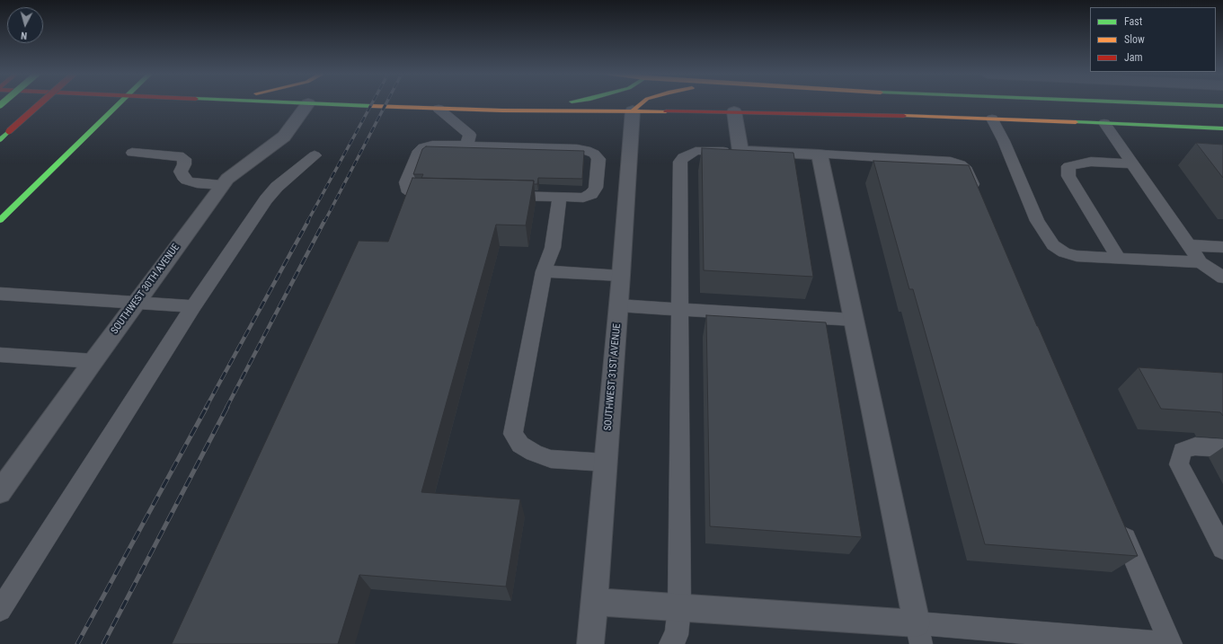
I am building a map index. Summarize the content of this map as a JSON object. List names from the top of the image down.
{
  "streets": {
    "street": ["SOUTHWEST 30TH AVENUE", "SOUTHWEST 31ST AVENUE"]
  },
  "legend": ["Fast", "Slow", "Jam"],
  "north": "bottom"
}
